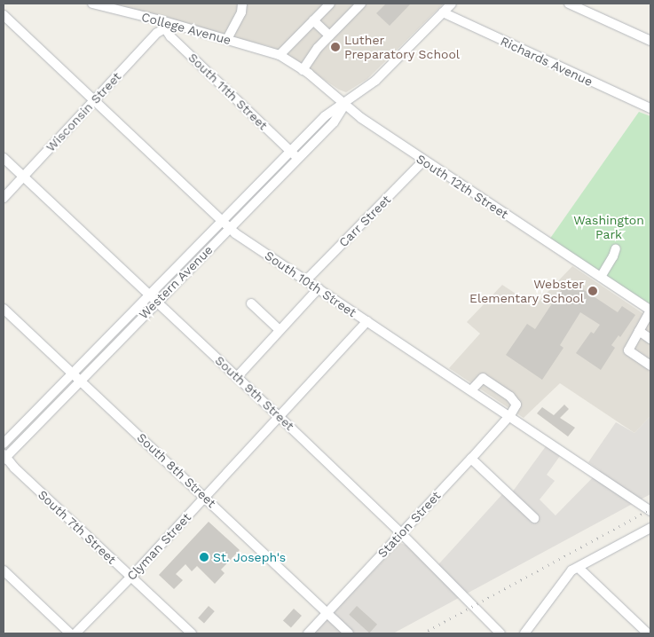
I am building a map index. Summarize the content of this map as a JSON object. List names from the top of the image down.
{
  "streets": {
    "street": [
      "College Avenue",
      "Richards Avenue",
      "South 11th Street",
      "Wisconsin Street",
      "South 12th Street",
      "Carr Street",
      "Western Avenue",
      "South 10th Street",
      "South 9th Street",
      "South 8th Street",
      "Station Street",
      "South 7th Street",
      "Clyman Street"
    ]
  },
  "crossings": [
    ["College Avenue", "South 11th Street"],
    ["College Avenue", "Wisconsin Street"],
    ["College Avenue", "South 12th Street"],
    ["Richards Avenue", "Western Avenue"],
    ["South 11th Street", "Wisconsin Street"],
    ["South 11th Street", "Western Avenue"],
    ["Wisconsin Street", "South 10th Street"],
    ["Wisconsin Street", "South 9th Street"],
    ["South 12th Street", "Carr Street"],
    ["South 12th Street", "Western Avenue"],
    ["Carr Street", "South 10th Street"],
    ["Western Avenue", "South 10th Street"],
    ["Western Avenue", "South 9th Street"],
    ["Western Avenue", "South 8th Street"],
    ["Western Avenue", "South 7th Street"],
    ["South 10th Street", "Station Street"],
    ["South 10th Street", "Clyman Street"],
    ["South 9th Street", "Station Street"],
    ["South 9th Street", "Clyman Street"],
    ["South 8th Street", "Station Street"],
    ["South 8th Street", "Clyman Street"],
    ["South 7th Street", "Clyman Street"]
  ],
  "parks": ["Washington Park"],
  "places": ["Luther Preparatory School", "Webster Elementary School", "St. Joseph's"]
}
